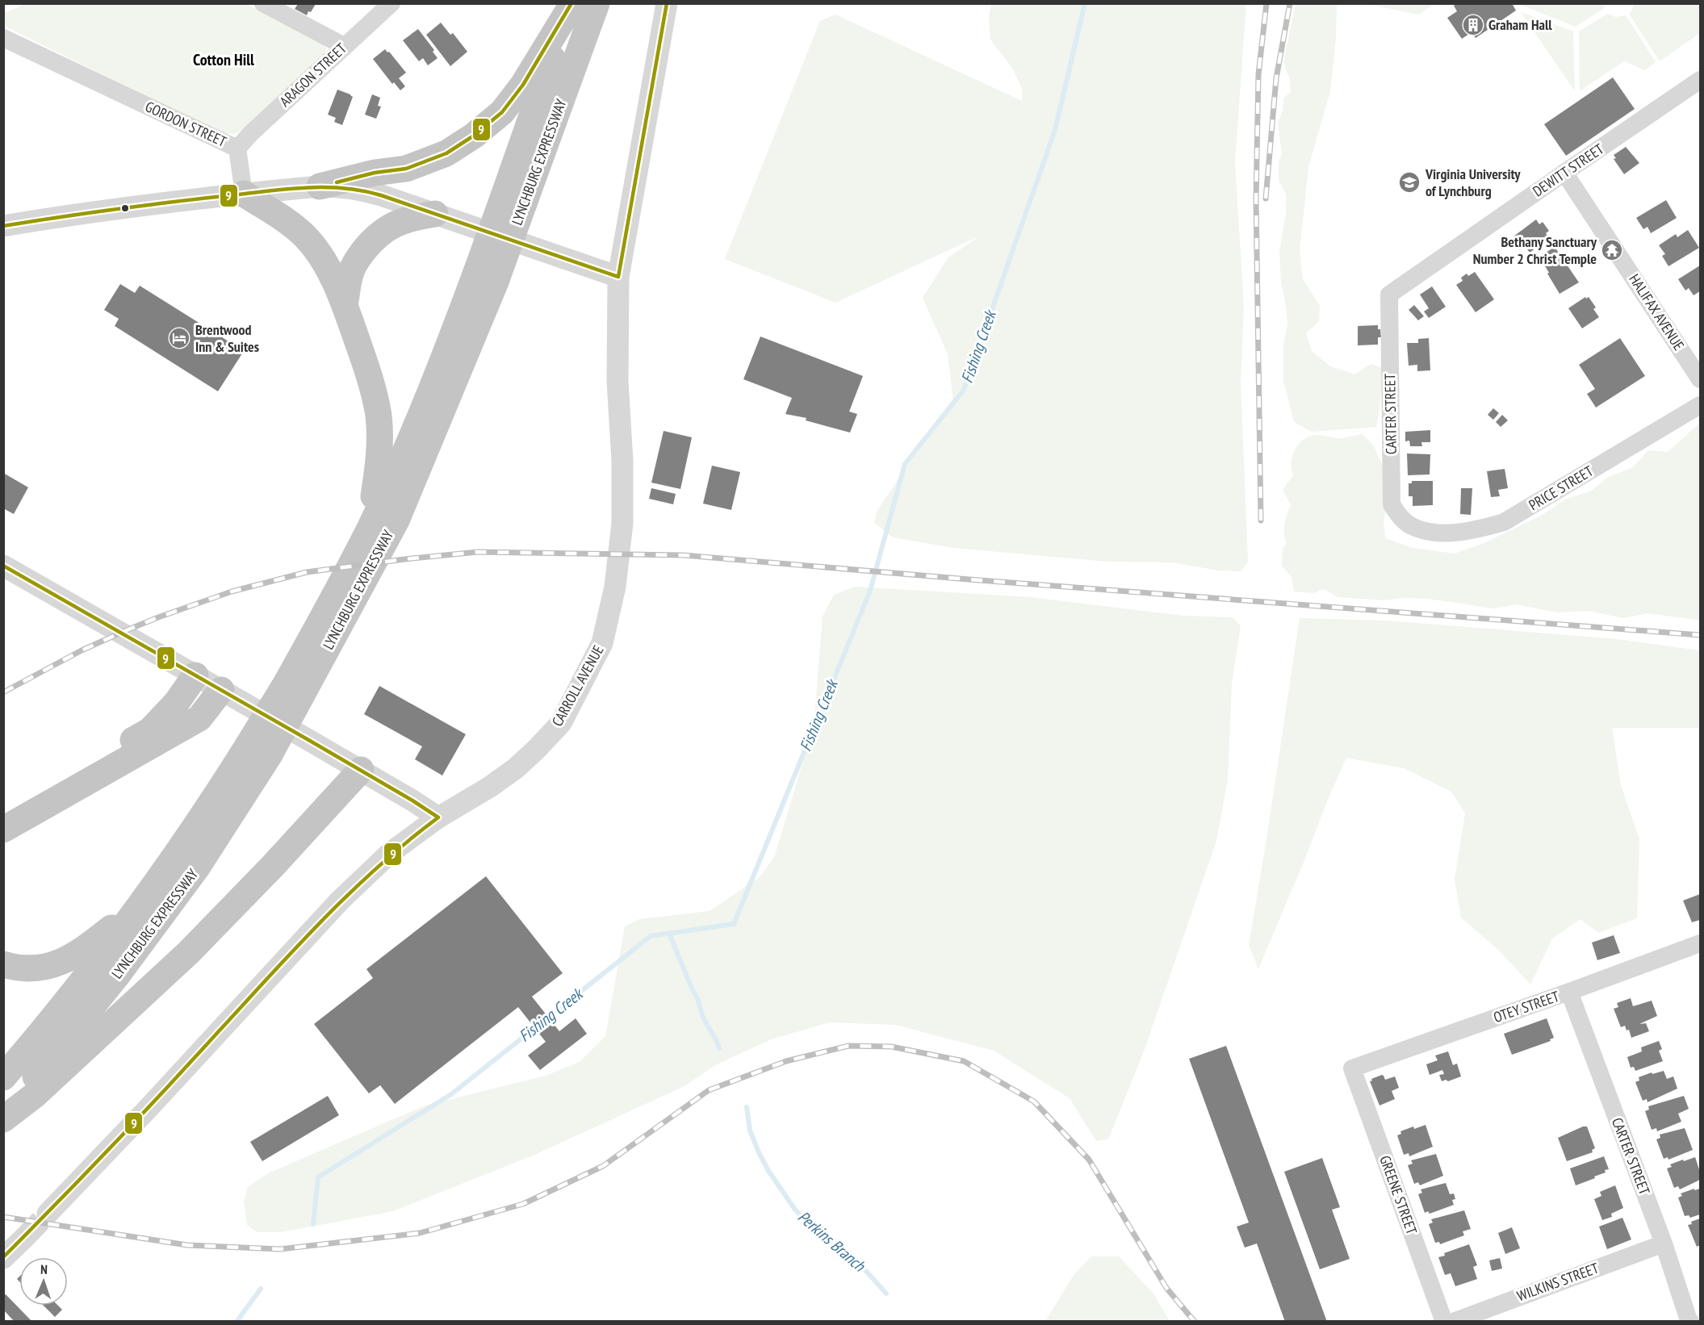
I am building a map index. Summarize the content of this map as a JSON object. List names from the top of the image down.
{
  "streets": {
    "highway": ["LYNCHBURG EXPRESSWAY"],
    "street": [
      "ARAGON STREET",
      "GORDON STREET",
      "DEWITT STREET",
      "HALIFAX AVENUE",
      "CARTER STREET",
      "PRICE STREET",
      "CARROLL AVENUE",
      "OTEY STREET",
      "GREENE STREET",
      "WILKINS STREET"
    ]
  },
  "crossings": [
    ["ARAGON STREET", "GORDON STREET"],
    ["DEWITT STREET", "HALIFAX AVENUE"],
    ["DEWITT STREET", "CARTER STREET"],
    ["CARTER STREET", "PRICE STREET"],
    ["CARTER STREET", "OTEY STREET"],
    ["CARTER STREET", "WILKINS STREET"],
    ["OTEY STREET", "GREENE STREET"]
  ],
  "districts": ["Cotton Hill"],
  "water": ["Fishing Creek", "Perkins Branch"],
  "places": {
    "building": ["Graham Hall"],
    "school or university": ["Virginia University of Lynchburg"],
    "temple": ["Bethany Sanctuary Number 2 Christ Temple"],
    "hotel": ["Brentwood Inn & Suites"]
  },
  "lines": ["transit line 9"],
  "north": "top"
}
